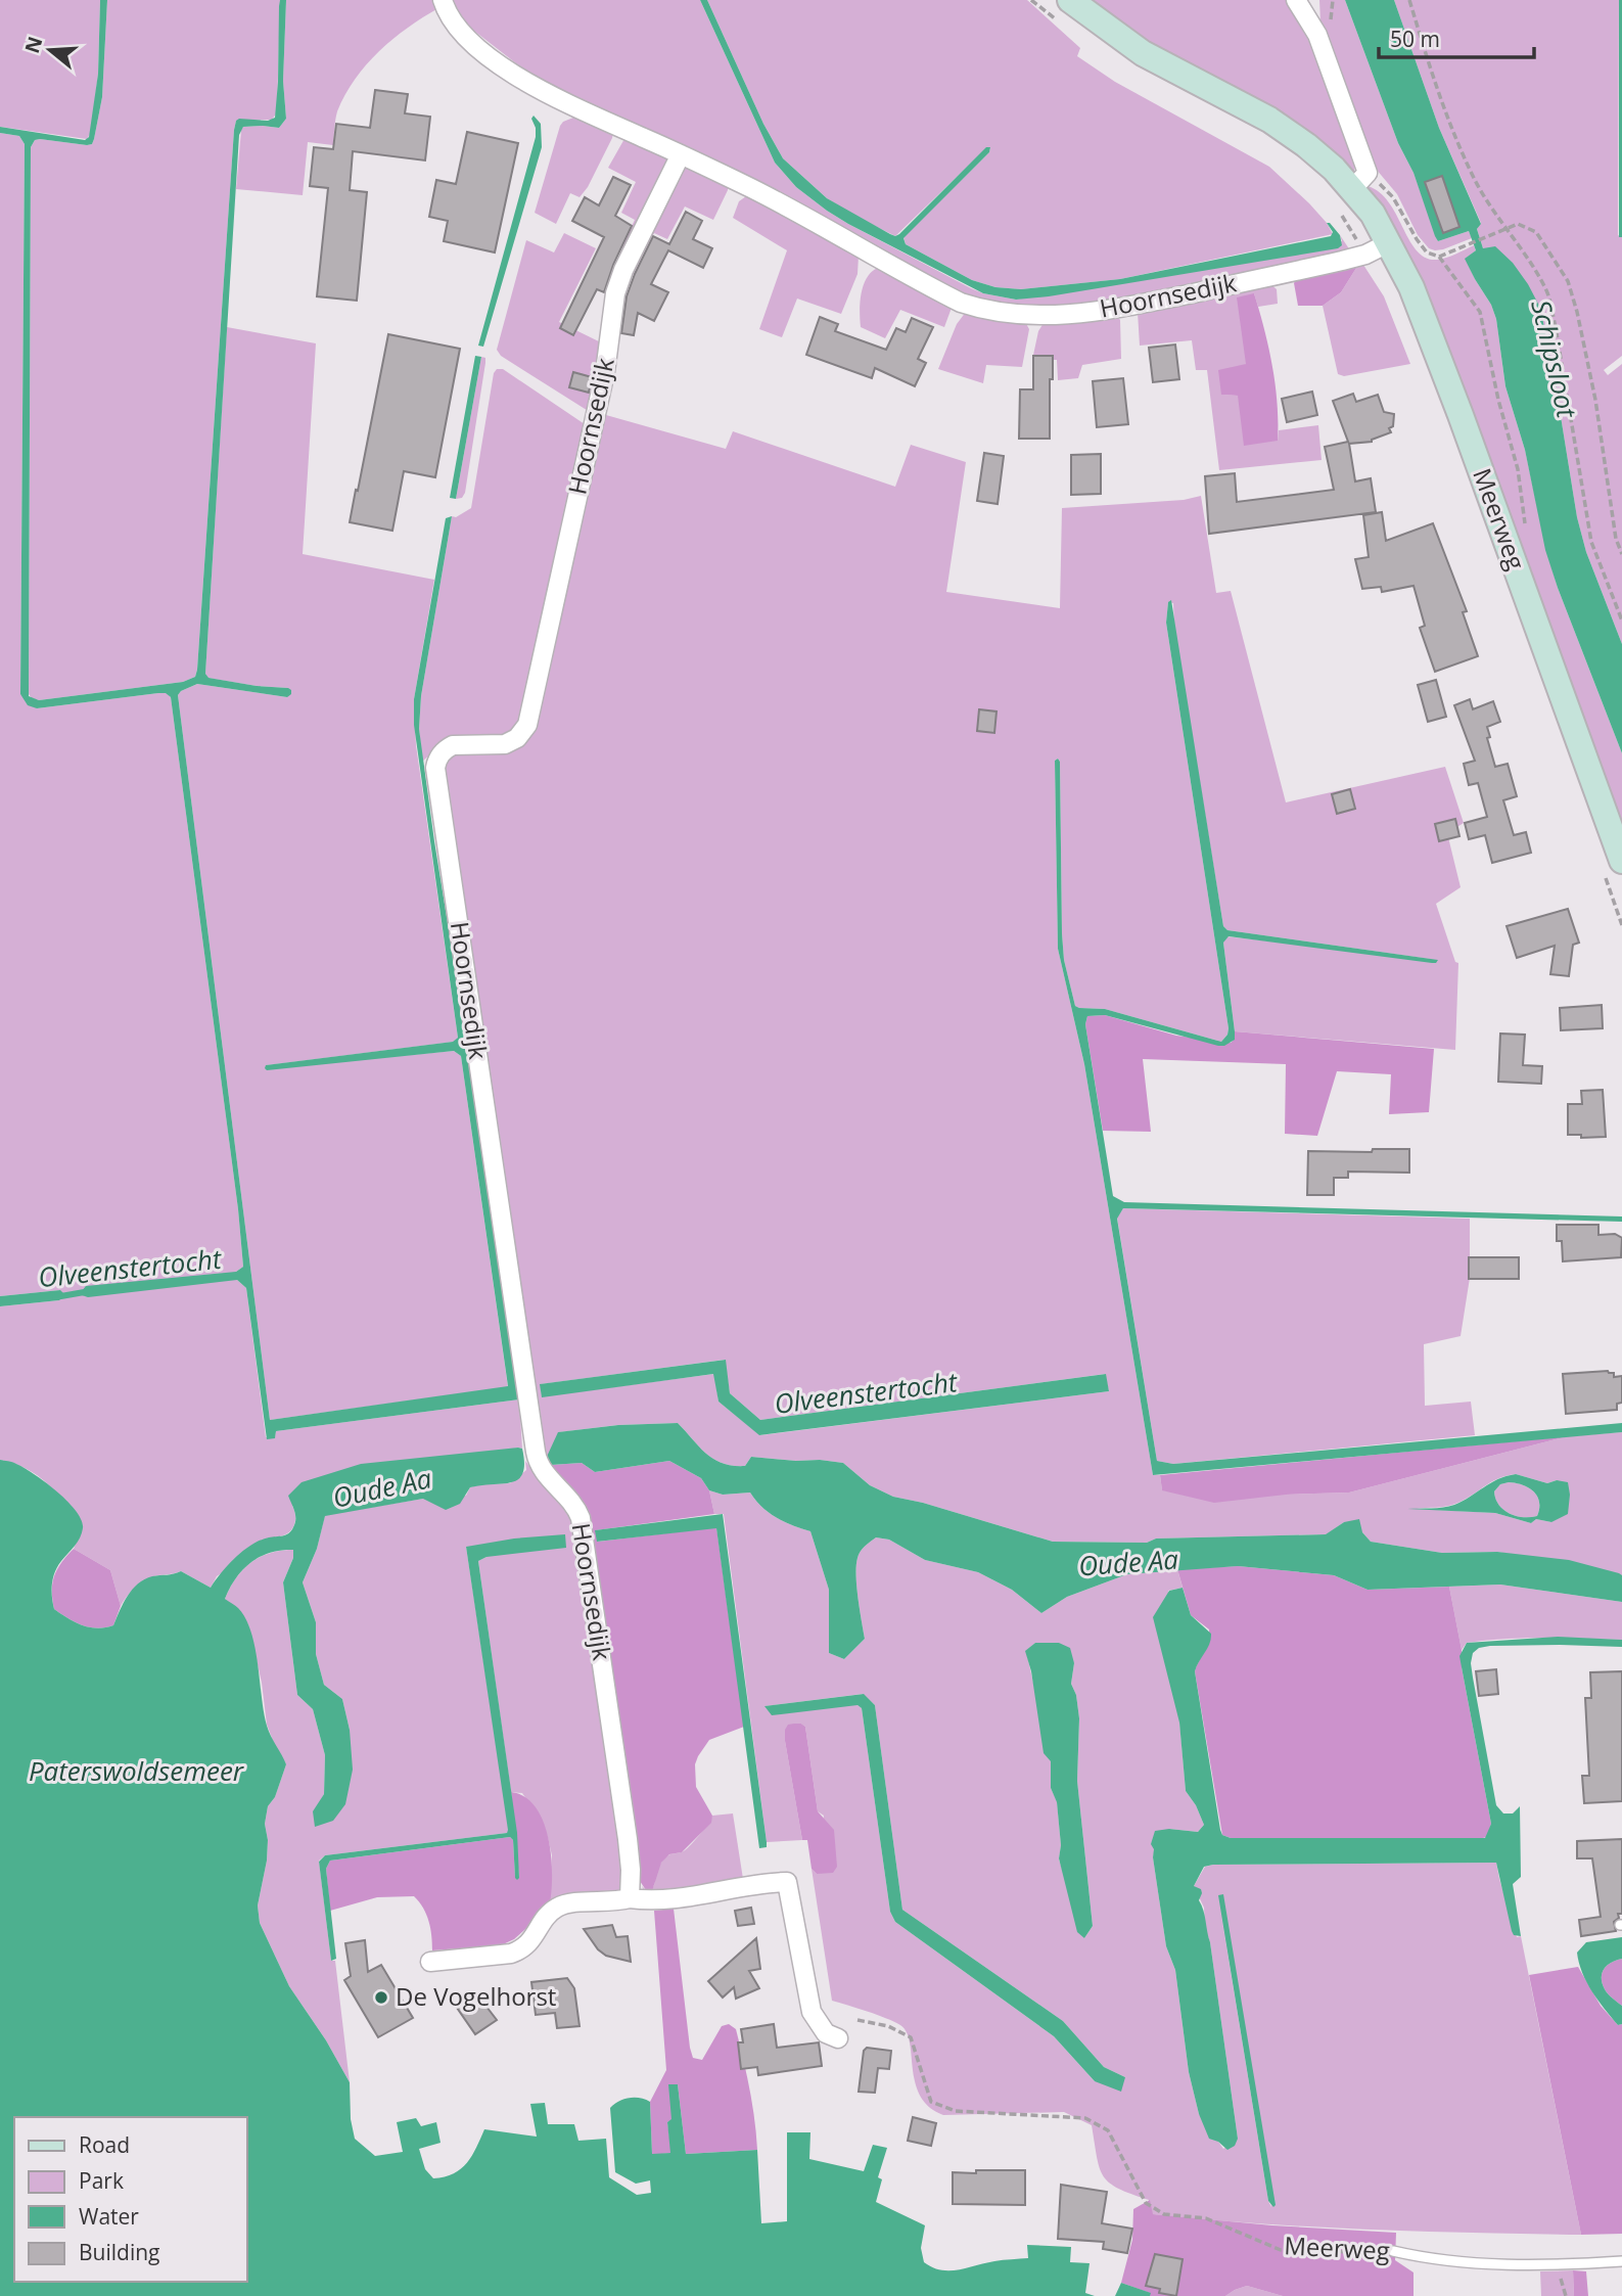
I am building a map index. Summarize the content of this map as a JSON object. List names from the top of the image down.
{
  "streets": {
    "main road": ["Meerweg"],
    "street": ["Hoornsedijk"]
  },
  "crossings": [
    ["Hoornsedijk", "Meerweg"]
  ],
  "water": [
    "Schipsloot",
    "Olveenstertocht",
    "Oude Aa",
    "Paterswoldsemeer"
  ],
  "places": ["De Vogelhorst"],
  "legend": [
    "Road",
    "Park",
    "Water",
    "Building"
  ],
  "scale_bar": "50 m",
  "north": "left"
}
